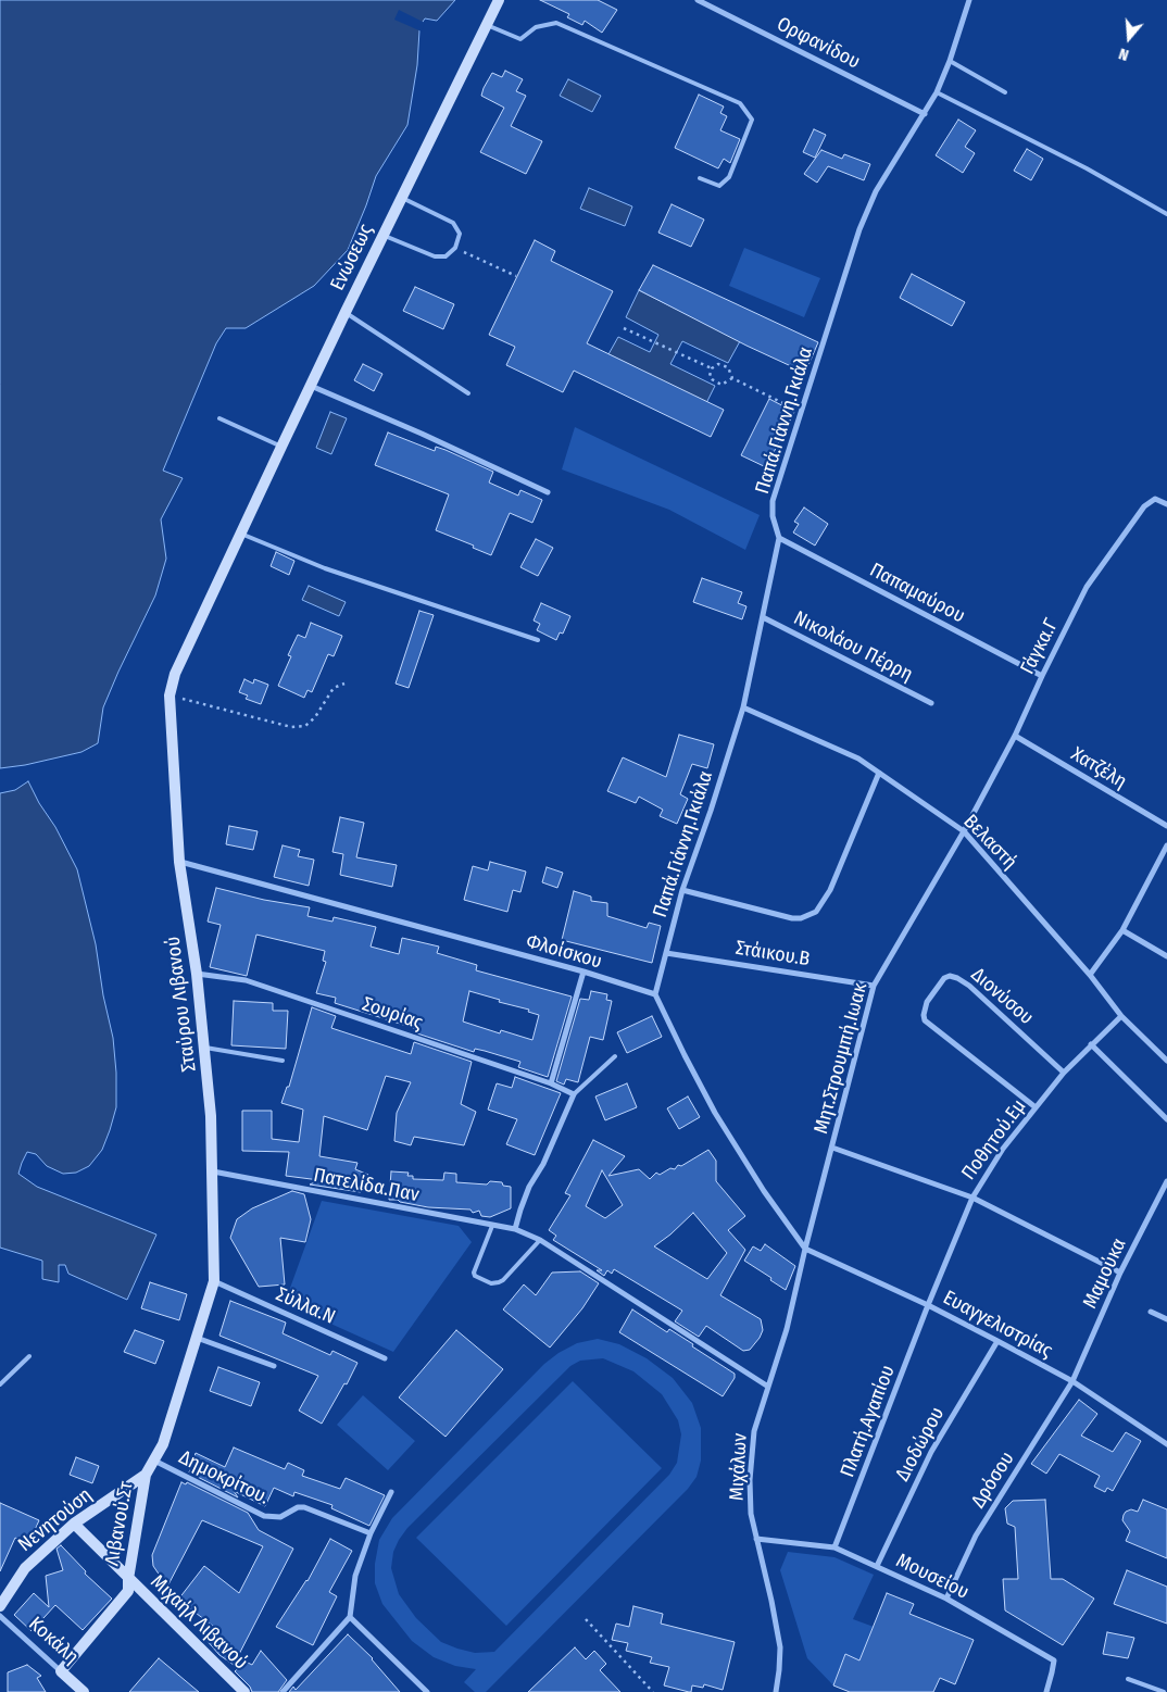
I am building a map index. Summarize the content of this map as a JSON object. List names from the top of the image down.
{
  "streets": {
    "main road": [
      "Ενώσεως",
      "Σταύρου Λιβανού",
      "Νενητούση",
      "Λιβανού.Στ",
      "Μιχαήλ Λιβανού",
      "Κοκάλη"
    ],
    "street": [
      "Ορφανίδου",
      "Παπά.Γιάννη.Γκιάλα",
      "Παπαμαύρου",
      "Νικολάου Πέρρη",
      "Γάγκα.Γ",
      "Χατζέλη",
      "Βελαστή",
      "Φλοίσκου",
      "Στάικου.Β",
      "Διονύσου",
      "Σουρίας",
      "Μητ.Στρουμπή.Ιωακ",
      "Ποθητού.Εμ",
      "Πατελίδα.Παν",
      "Μαμούκα",
      "Σύλλα.Ν",
      "Ευαγγελιστρίας",
      "Πλατή.Αγαπίου",
      "Διοδώρου",
      "Μιχάλων",
      "Δημοκρίτου.",
      "Δρόσου",
      "Μουσείου"
    ]
  },
  "crossings": [
    ["Ορφανίδου", "Παπά.Γιάννη.Γκιάλα"],
    ["Ενώσεως", "Σταύρου Λιβανού"],
    ["Παπά.Γιάννη.Γκιάλα", "Παπαμαύρου"],
    ["Παπά.Γιάννη.Γκιάλα", "Νικολάου Πέρρη"],
    ["Παπά.Γιάννη.Γκιάλα", "Βελαστή"],
    ["Παπά.Γιάννη.Γκιάλα", "Φλοίσκου"],
    ["Παπά.Γιάννη.Γκιάλα", "Στάικου.Β"],
    ["Παπαμαύρου", "Γάγκα.Γ"],
    ["Γάγκα.Γ", "Χατζέλη"],
    ["Γάγκα.Γ", "Βελαστή"],
    ["Γάγκα.Γ", "Μητ.Στρουμπή.Ιωακ"],
    ["Βελαστή", "Μητ.Στρουμπή.Ιωακ"],
    ["Βελαστή", "Ποθητού.Εμ"],
    ["Φλοίσκου", "Σταύρου Λιβανού"],
    ["Στάικου.Β", "Μητ.Στρουμπή.Ιωακ"],
    ["Διονύσου", "Ποθητού.Εμ"],
    ["Σταύρου Λιβανού", "Σουρίας"],
    ["Σταύρου Λιβανού", "Πατελίδα.Παν"],
    ["Σταύρου Λιβανού", "Σύλλα.Ν"],
    ["Σταύρου Λιβανού", "Δημοκρίτου."],
    ["Σταύρου Λιβανού", "Νενητούση"],
    ["Σταύρου Λιβανού", "Λιβανού.Στ"],
    ["Μητ.Στρουμπή.Ιωακ", "Ευαγγελιστρίας"],
    ["Μητ.Στρουμπή.Ιωακ", "Μιχάλων"],
    ["Ποθητού.Εμ", "Ευαγγελιστρίας"],
    ["Ποθητού.Εμ", "Πλατή.Αγαπίου"],
    ["Πατελίδα.Παν", "Μιχάλων"],
    ["Μαμούκα", "Ευαγγελιστρίας"],
    ["Μαμούκα", "Δρόσου"],
    ["Ευαγγελιστρίας", "Πλατή.Αγαπίου"],
    ["Ευαγγελιστρίας", "Διοδώρου"],
    ["Ευαγγελιστρίας", "Μιχάλων"],
    ["Ευαγγελιστρίας", "Δρόσου"],
    ["Πλατή.Αγαπίου", "Μουσείου"],
    ["Διοδώρου", "Μουσείου"],
    ["Μιχάλων", "Μουσείου"],
    ["Δρόσου", "Μουσείου"],
    ["Νενητούση", "Λιβανού.Στ"],
    ["Νενητούση", "Μιχαήλ Λιβανού"],
    ["Λιβανού.Στ", "Μιχαήλ Λιβανού"],
    ["Λιβανού.Στ", "Κοκάλη"]
  ],
  "north": "bottom"
}
